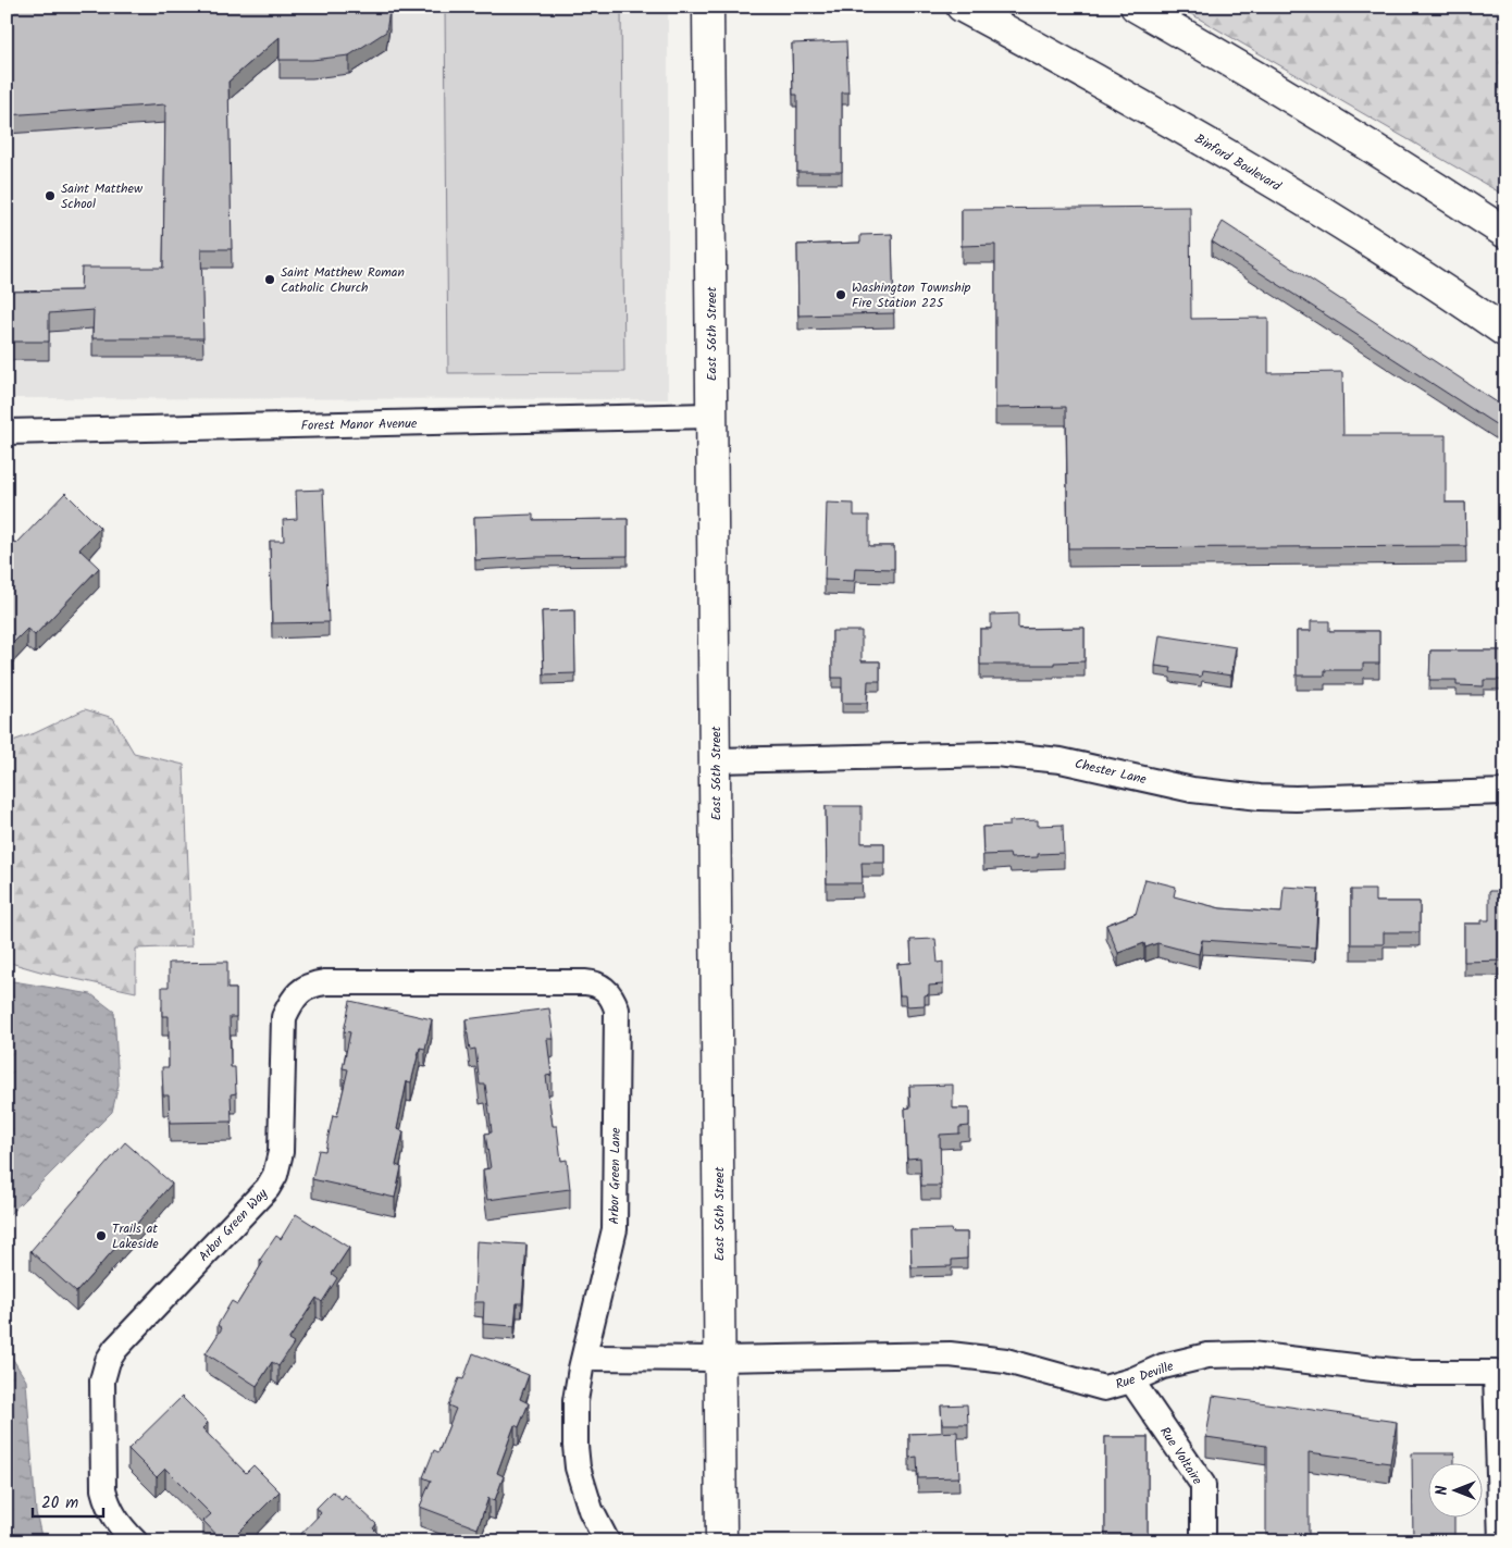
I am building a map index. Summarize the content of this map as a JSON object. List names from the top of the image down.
{
  "streets": {
    "street": [
      "Binford Boulevard",
      "East 56th Street",
      "Forest Manor Avenue",
      "Chester Lane",
      "Arbor Green Lane",
      "Arbor Green Way",
      "Rue Deville",
      "Rue Voltaire"
    ]
  },
  "crossings": [
    ["East 56th Street", "Forest Manor Avenue"],
    ["East 56th Street", "Chester Lane"],
    ["East 56th Street", "Rue Deville"],
    ["Arbor Green Lane", "Arbor Green Way"],
    ["Arbor Green Lane", "Rue Deville"],
    ["Rue Deville", "Rue Voltaire"]
  ],
  "places": [
    "Saint Matthew School",
    "Saint Matthew Roman Catholic Church",
    "Washington Township Fire Station 225",
    "Trails at Lakeside"
  ],
  "scale_bar": "20 m",
  "north": "left"
}
